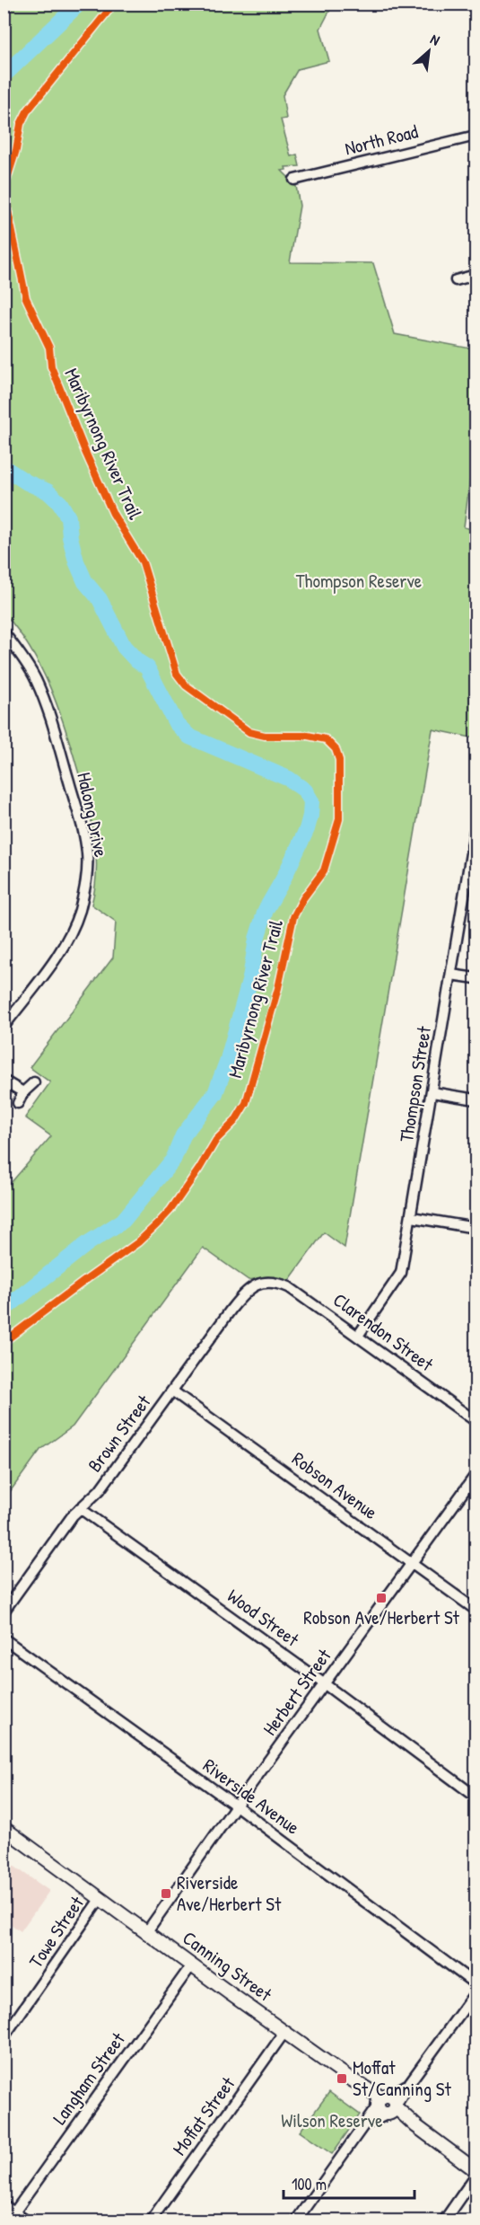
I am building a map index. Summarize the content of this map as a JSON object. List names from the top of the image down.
{
  "streets": {
    "street": [
      "North Road",
      "Halong Drive",
      "Thompson Street",
      "Clarendon Street",
      "Brown Street",
      "Robson Avenue",
      "Wood Street",
      "Herbert Street",
      "Riverside Avenue",
      "Towe Street",
      "Canning Street",
      "Langham Street",
      "Moffat Street"
    ],
    "cycle path": ["Maribyrnong River Trail"]
  },
  "crossings": [
    ["Thompson Street", "Clarendon Street"],
    ["Clarendon Street", "Brown Street"],
    ["Brown Street", "Robson Avenue"],
    ["Brown Street", "Wood Street"],
    ["Robson Avenue", "Herbert Street"],
    ["Wood Street", "Herbert Street"],
    ["Herbert Street", "Riverside Avenue"],
    ["Herbert Street", "Canning Street"],
    ["Towe Street", "Canning Street"],
    ["Canning Street", "Langham Street"],
    ["Canning Street", "Moffat Street"]
  ],
  "parks": ["Thompson Reserve", "Wilson Reserve"],
  "places": {
    "transit": ["Robson Ave/Herbert St", "Riverside Ave/Herbert St", "Moffat St/Canning St"]
  },
  "scale_bar": "100 m",
  "north": "top right"
}
